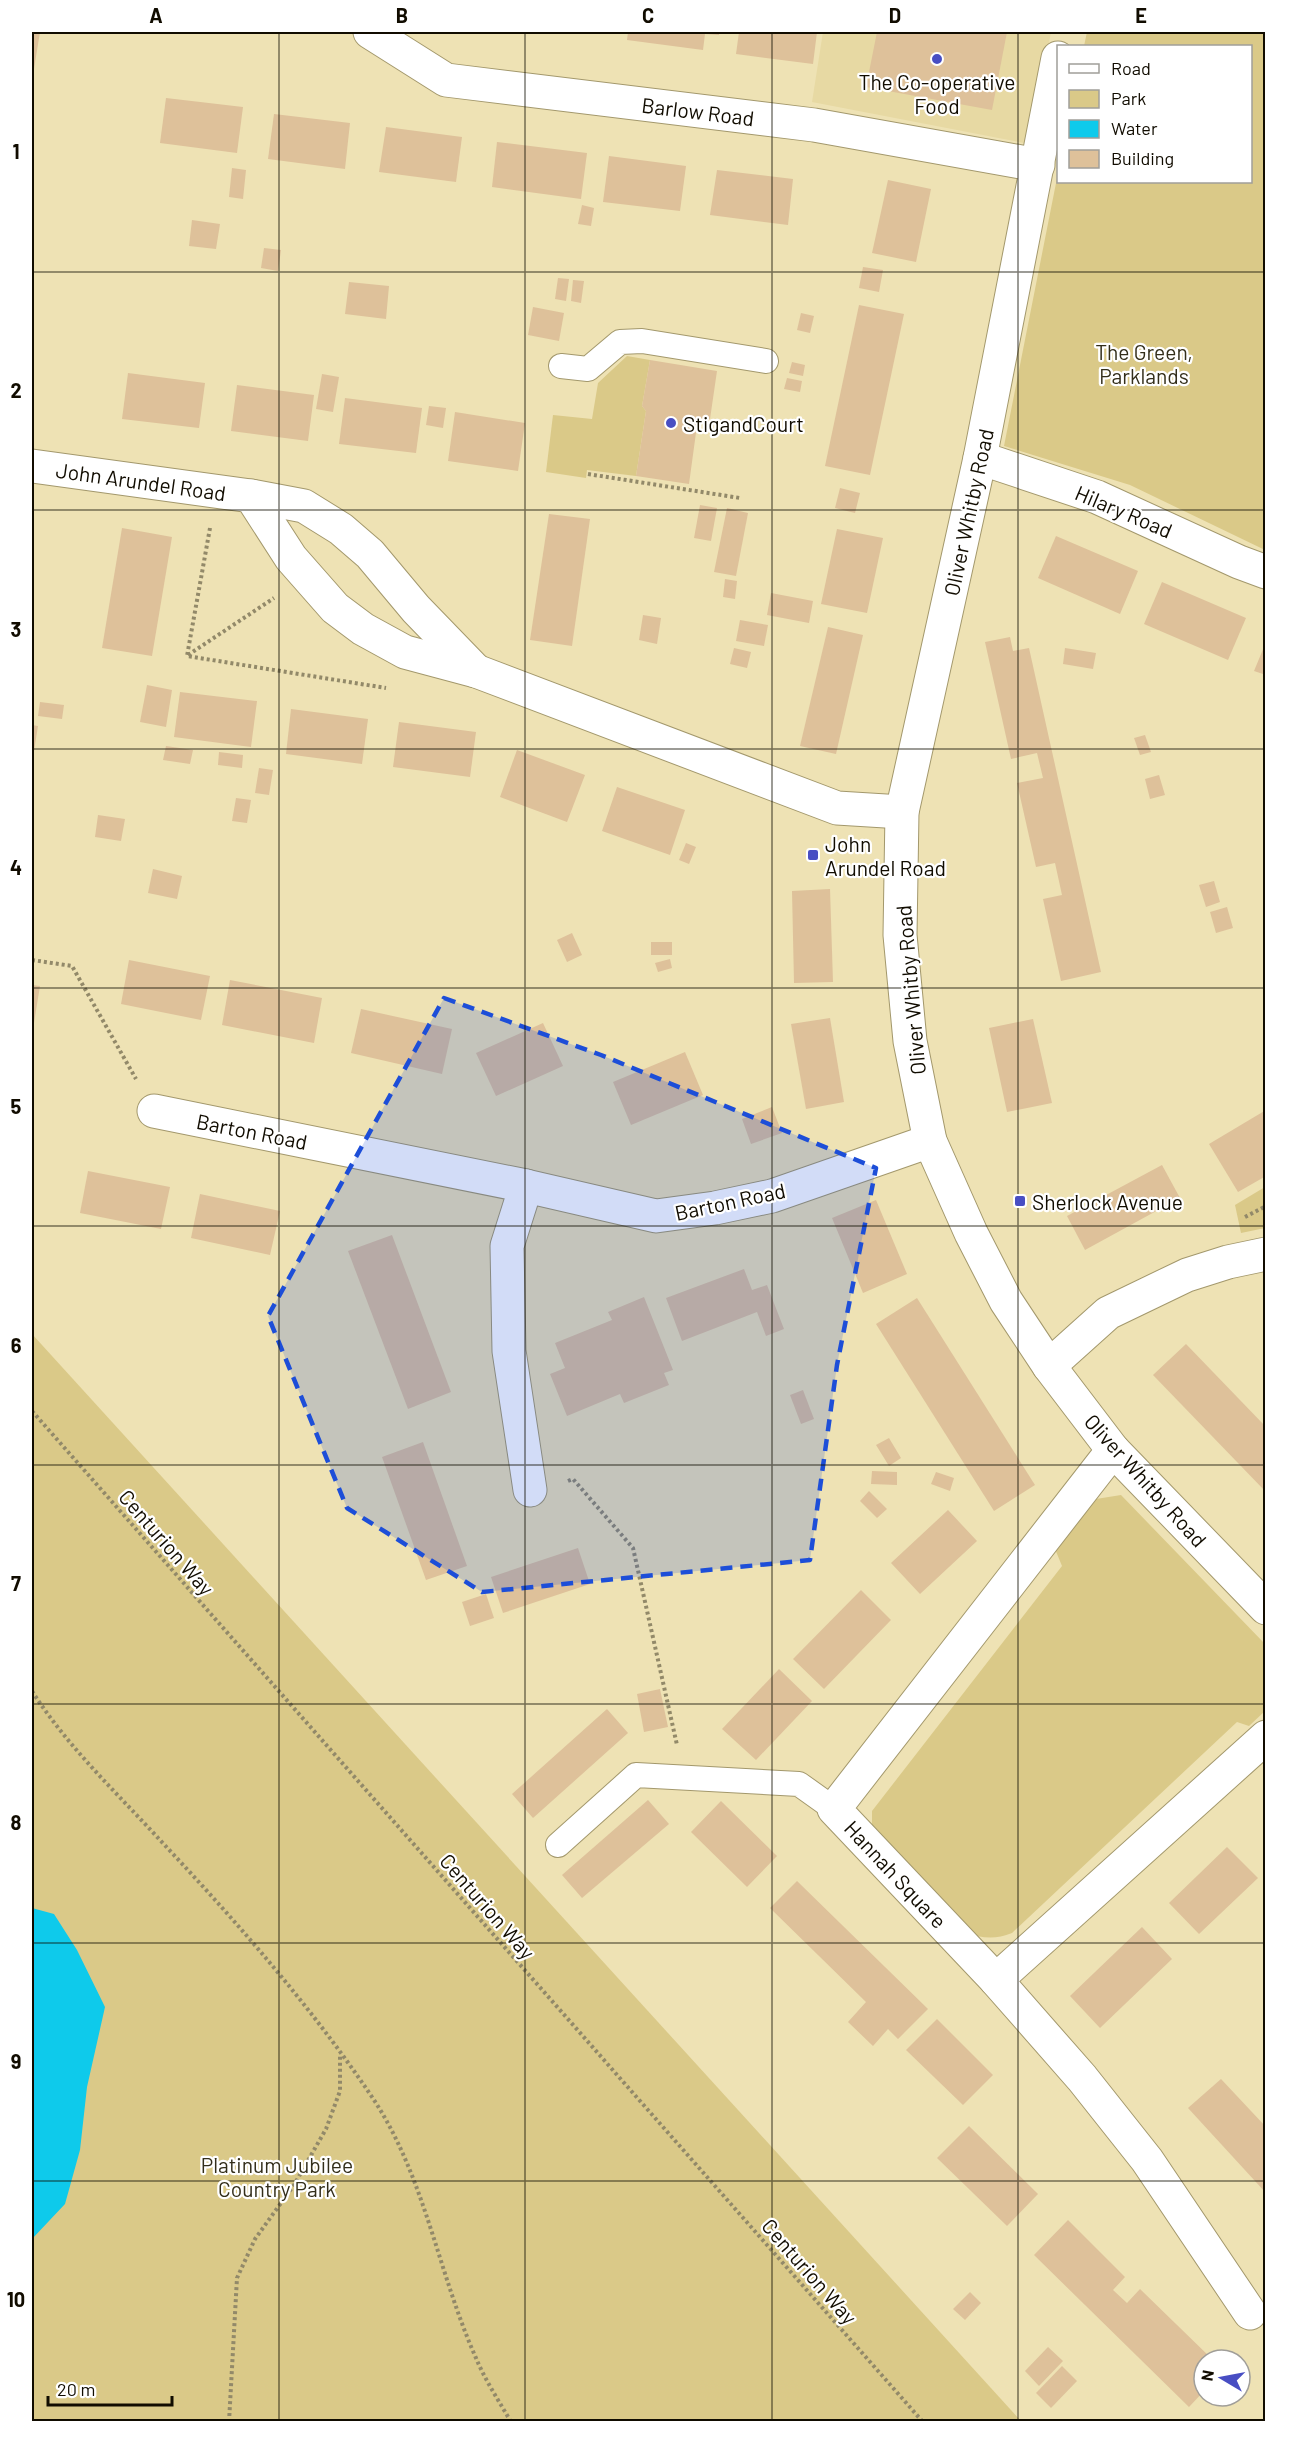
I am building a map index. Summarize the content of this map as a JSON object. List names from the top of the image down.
{
  "streets": {
    "street": [
      "Barlow Road",
      "John Arundel Road",
      "Hilary Road",
      "Oliver Whitby Road",
      "Barton Road",
      "Hannah Square"
    ],
    "path": ["Centurion Way"]
  },
  "crossings": [
    ["Barlow Road", "Oliver Whitby Road"],
    ["John Arundel Road", "Oliver Whitby Road"],
    ["Hilary Road", "Oliver Whitby Road"],
    ["Oliver Whitby Road", "Barton Road"],
    ["Oliver Whitby Road", "Hannah Square"]
  ],
  "parks": ["The Green, Parklands", "Platinum Jubilee Country Park"],
  "places": {
    "other": ["The Co-operative Food", "StigandCourt"],
    "transit": ["John Arundel Road", "Sherlock Avenue"]
  },
  "legend": [
    "Road",
    "Park",
    "Water",
    "Building"
  ],
  "scale_bar": "20 m",
  "north": "left",
  "grid": {
    "columns": [
      "A",
      "B",
      "C",
      "D",
      "E"
    ],
    "rows": [
      "1",
      "2",
      "3",
      "4",
      "5",
      "6",
      "7",
      "8",
      "9",
      "10"
    ]
  }
}
